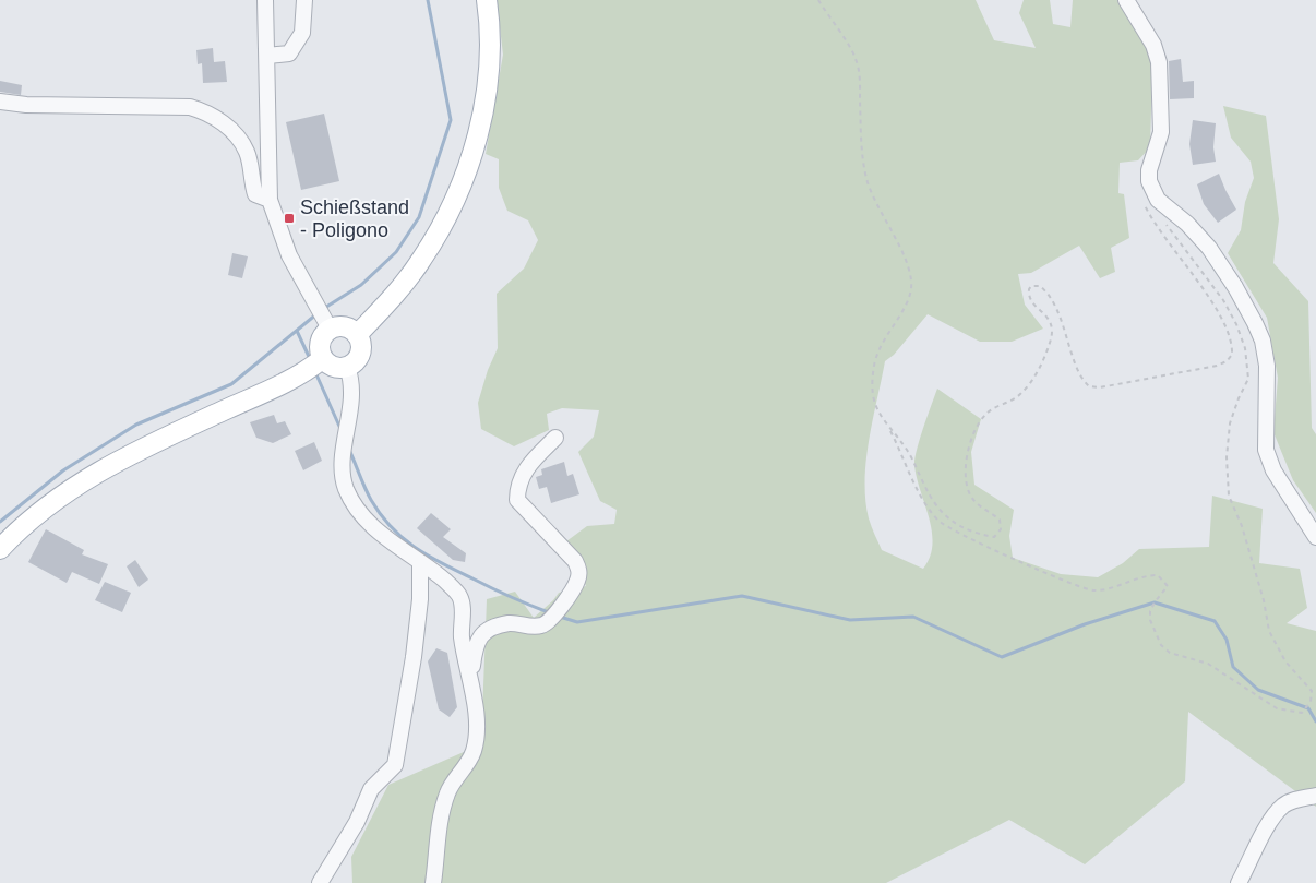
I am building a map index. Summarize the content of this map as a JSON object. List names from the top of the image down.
{
  "places": {
    "transit": ["Schießstand - Poligono"]
  }
}
